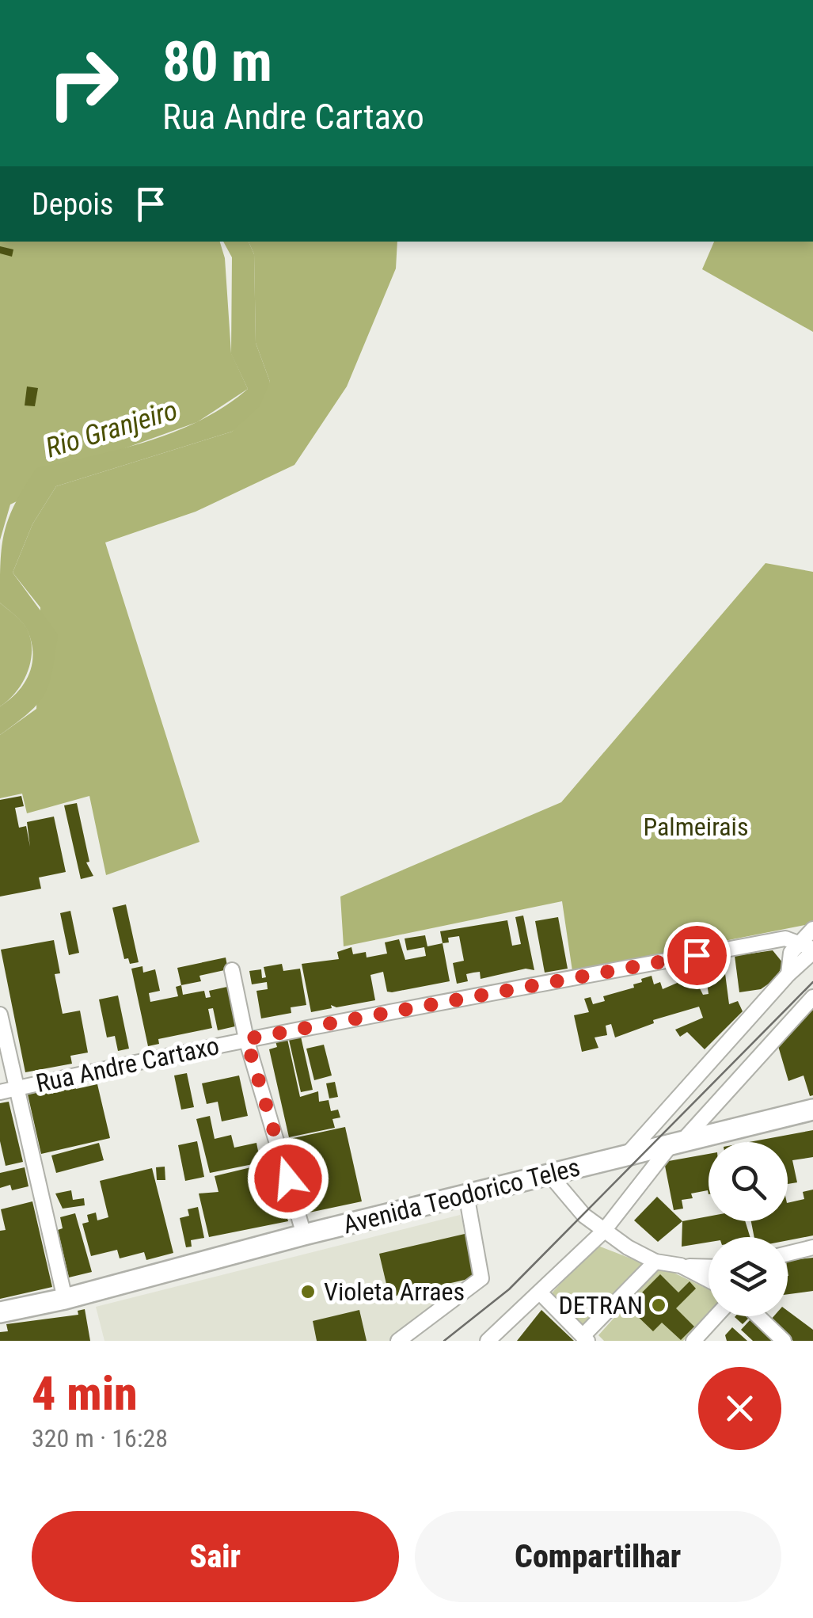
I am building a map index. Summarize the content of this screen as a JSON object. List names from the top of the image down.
{
  "streets": {
    "main road": ["Avenida Teodorico Teles"],
    "street": ["Rua Andre Cartaxo"]
  },
  "water": ["Rio Granjeiro"],
  "parks": ["Palmeirais"],
  "places": ["Violeta Arraes", "DETRAN"],
  "page": {
    "turn": ["80 m", "Rua Andre Cartaxo"],
    "then": "Depois",
    "heading": ["4 min", "320 m · 16:28"],
    "buttons": ["Sair", "Compartilhar"]
  }
}
